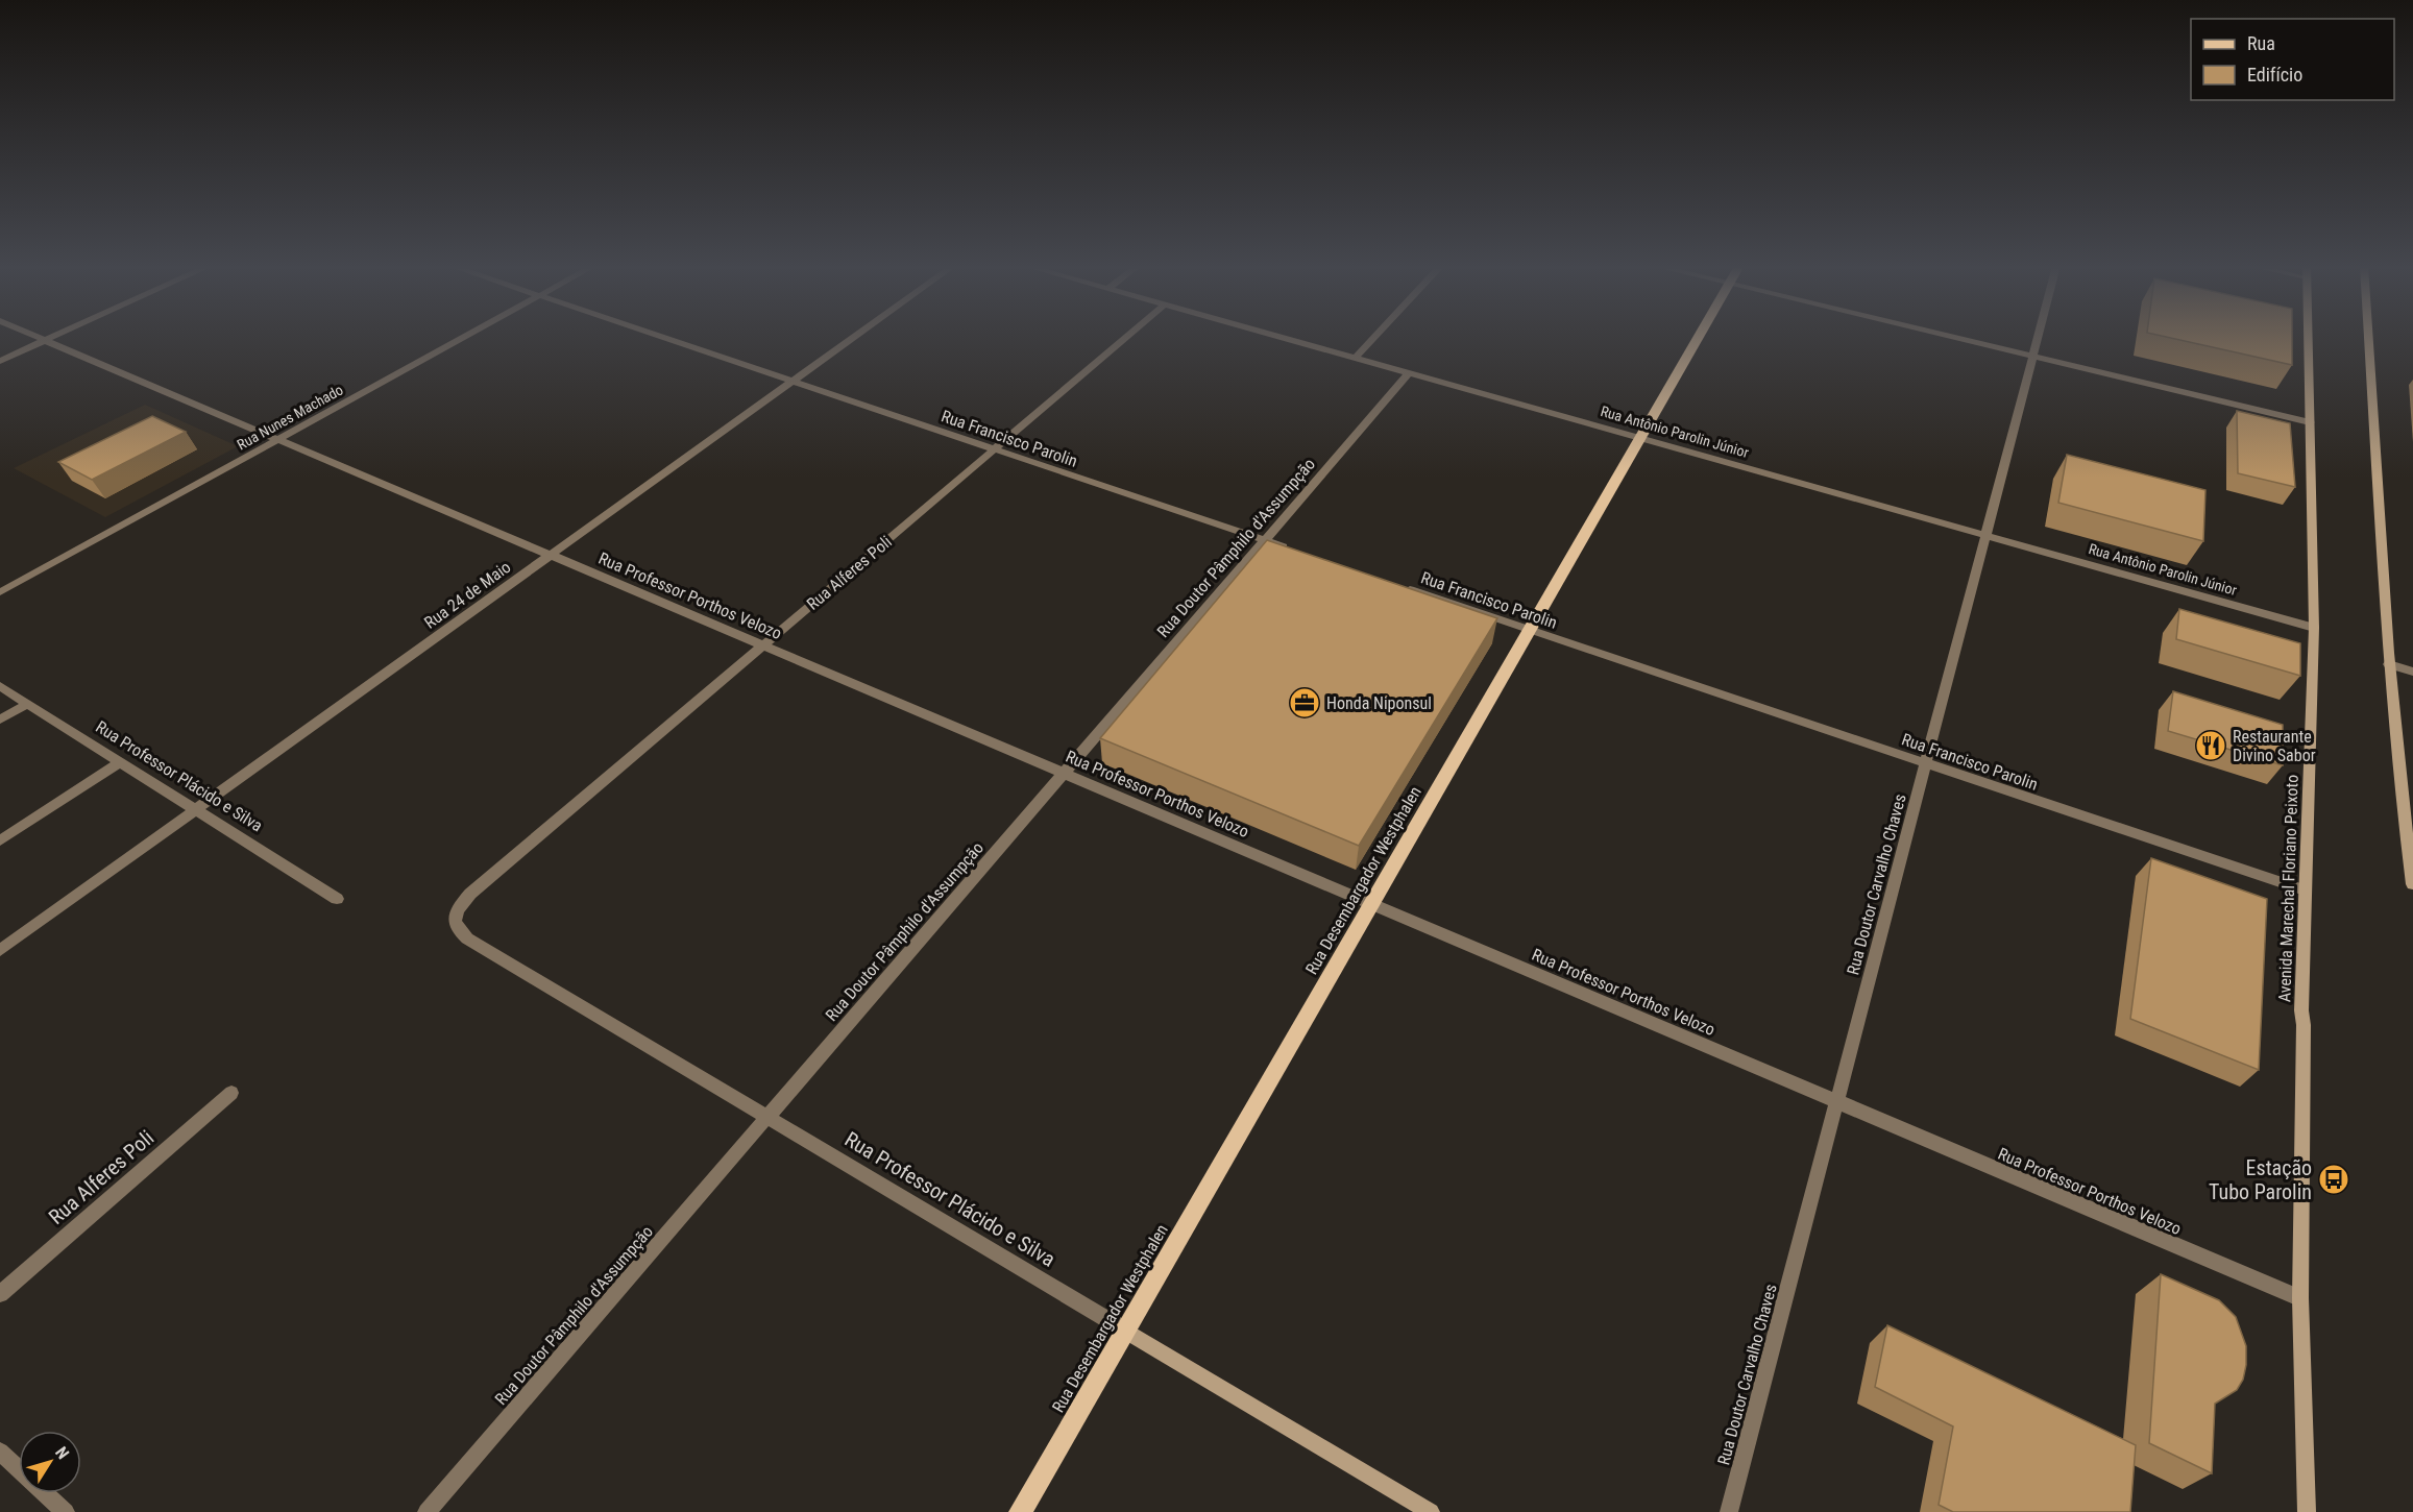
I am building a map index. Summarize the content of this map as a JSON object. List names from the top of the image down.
{
  "streets": {
    "main road": ["Rua Desembargador Westphalen"],
    "street": [
      "Rua Nunes Machado",
      "Rua Antônio Parolin Júnior",
      "Rua Francisco Parolin",
      "Rua Doutor Pâmphilo d'Assumpção",
      "Rua Alferes Poli",
      "Rua 24 de Maio",
      "Rua Professor Porthos Velozo",
      "Rua Professor Plácido e Silva",
      "Rua Doutor Carvalho Chaves",
      "Avenida Marechal Floriano Peixoto"
    ]
  },
  "crossings": [
    ["Rua Nunes Machado", "Rua Professor Porthos Velozo"],
    ["Rua Antônio Parolin Júnior", "Rua Doutor Pâmphilo d'Assumpção"],
    ["Rua Antônio Parolin Júnior", "Rua Desembargador Westphalen"],
    ["Rua Antônio Parolin Júnior", "Rua Doutor Carvalho Chaves"],
    ["Rua Antônio Parolin Júnior", "Avenida Marechal Floriano Peixoto"],
    ["Rua Francisco Parolin", "Rua Doutor Pâmphilo d'Assumpção"],
    ["Rua Francisco Parolin", "Rua Alferes Poli"],
    ["Rua Francisco Parolin", "Rua 24 de Maio"],
    ["Rua Francisco Parolin", "Rua Desembargador Westphalen"],
    ["Rua Francisco Parolin", "Rua Doutor Carvalho Chaves"],
    ["Rua Francisco Parolin", "Avenida Marechal Floriano Peixoto"],
    ["Rua Doutor Pâmphilo d'Assumpção", "Rua Professor Porthos Velozo"],
    ["Rua Doutor Pâmphilo d'Assumpção", "Rua Professor Plácido e Silva"],
    ["Rua Alferes Poli", "Rua Professor Porthos Velozo"],
    ["Rua Alferes Poli", "Rua Professor Plácido e Silva"],
    ["Rua 24 de Maio", "Rua Professor Porthos Velozo"],
    ["Rua 24 de Maio", "Rua Professor Plácido e Silva"],
    ["Rua Professor Porthos Velozo", "Rua Desembargador Westphalen"],
    ["Rua Professor Porthos Velozo", "Rua Doutor Carvalho Chaves"],
    ["Rua Professor Porthos Velozo", "Avenida Marechal Floriano Peixoto"],
    ["Rua Professor Plácido e Silva", "Rua Desembargador Westphalen"]
  ],
  "places": {
    "office": ["Honda Niponsul"],
    "restaurant": ["Restaurante Divino Sabor"],
    "bus stop": ["Estação Tubo Parolin"]
  },
  "legend": ["Rua", "Edifício"],
  "north": "top right"
}
